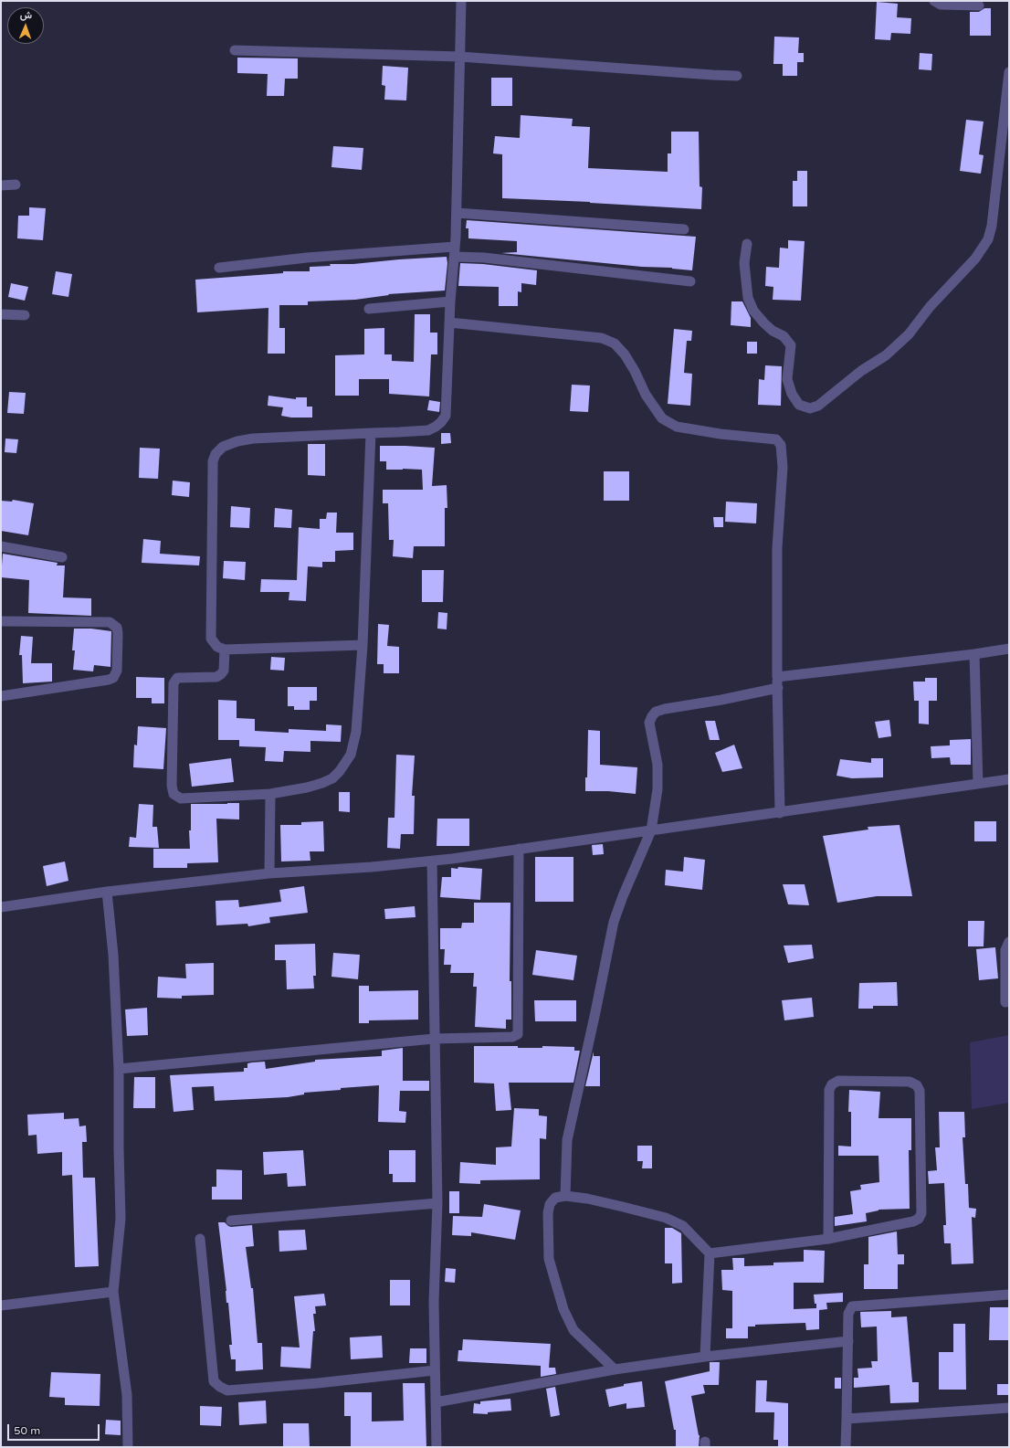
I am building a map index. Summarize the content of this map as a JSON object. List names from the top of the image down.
{
  "scale_bar": "50 m",
  "north": "top"
}
